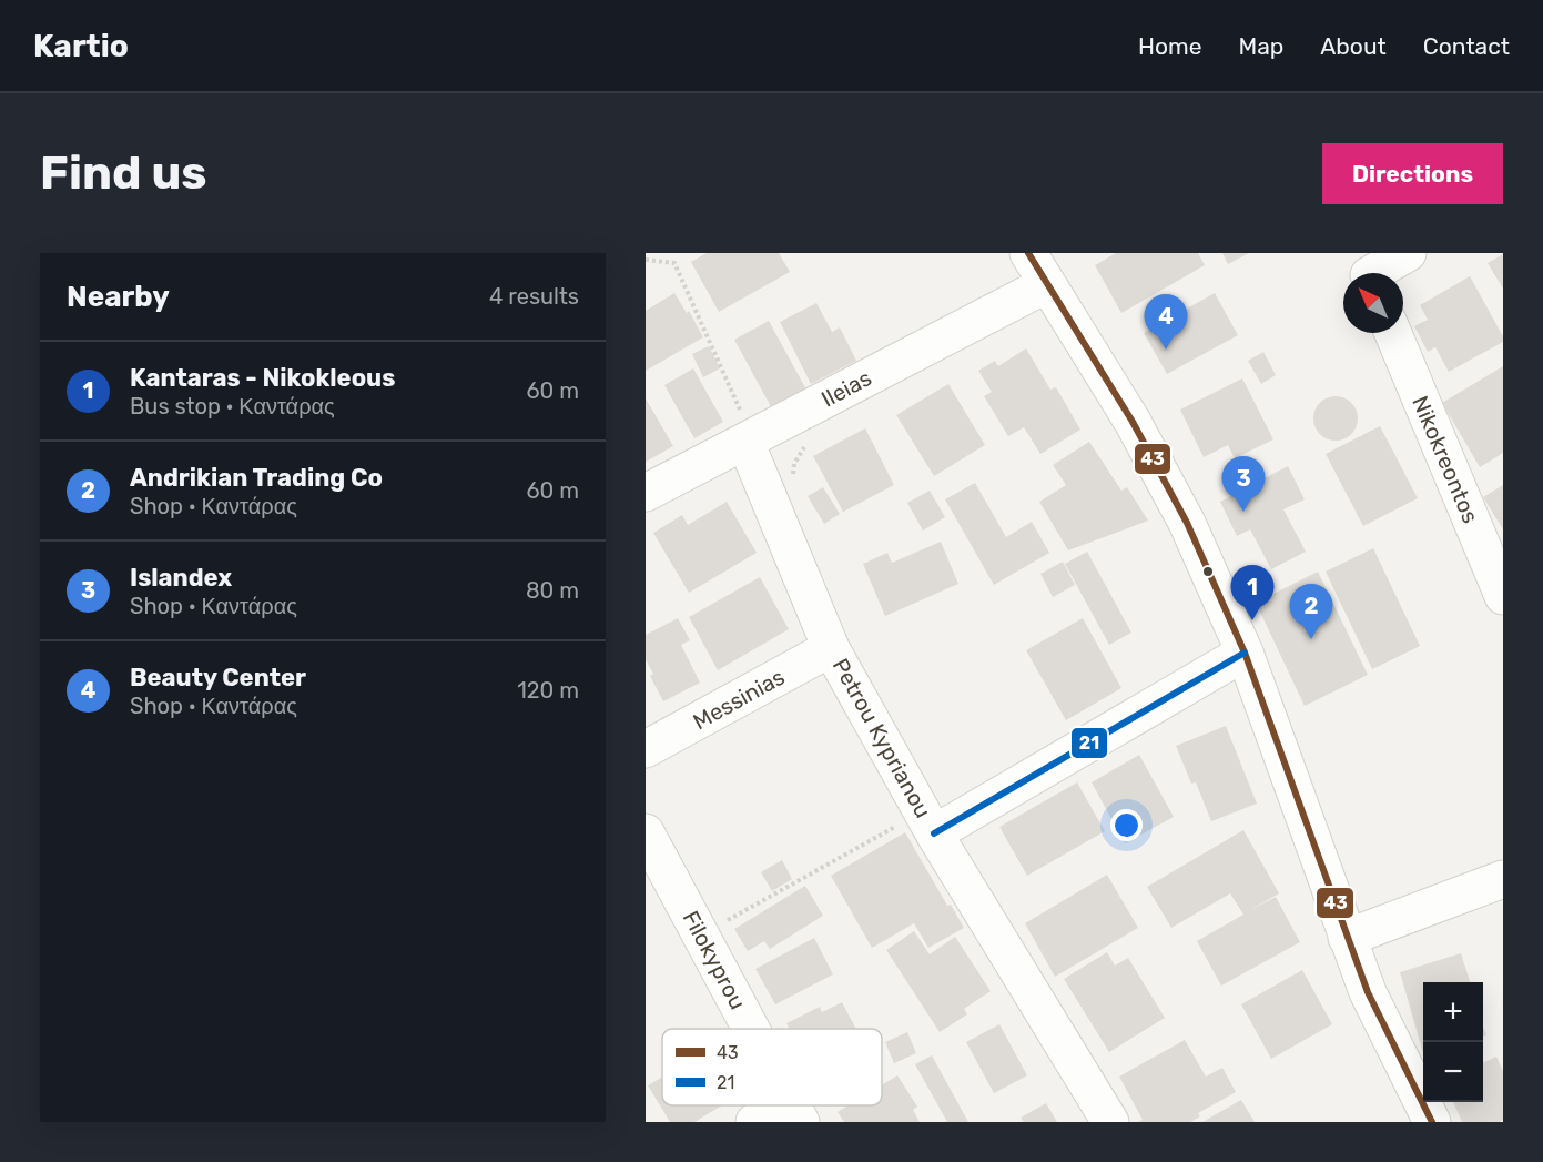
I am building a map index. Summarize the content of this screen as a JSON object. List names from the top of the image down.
{
  "streets": {
    "street": [
      "Ileias",
      "Nikokreontos",
      "Messinias",
      "Petrou Kyprianou",
      "Filokyprou"
    ]
  },
  "crossings": [
    ["Ileias", "Petrou Kyprianou"],
    ["Messinias", "Petrou Kyprianou"]
  ],
  "lines": ["transit line 43", "transit line 21"],
  "legend": ["43", "21"],
  "north": "top left",
  "page": {
    "header": "Kartio",
    "nav": [
      "Home",
      "Map",
      "About",
      "Contact"
    ],
    "buttons": "Directions",
    "title": "Find us",
    "heading": ["Nearby", "4 results"],
    "pins": [
      "4",
      "3",
      "1",
      "2"
    ],
    "list": [
      {
        "mark": "1",
        "name": "Kantaras - Nikokleous",
        "note": "Bus stop · Καντάρας",
        "value": "60 m"
      },
      {
        "mark": "2",
        "name": "Andrikian Trading Co",
        "note": "Shop · Καντάρας",
        "value": "60 m"
      },
      {
        "mark": "3",
        "name": "Islandex",
        "note": "Shop · Καντάρας",
        "value": "80 m"
      },
      {
        "mark": "4",
        "name": "Beauty Center",
        "note": "Shop · Καντάρας",
        "value": "120 m"
      }
    ],
    "map_buttons": ["+", "−"]
  }
}
